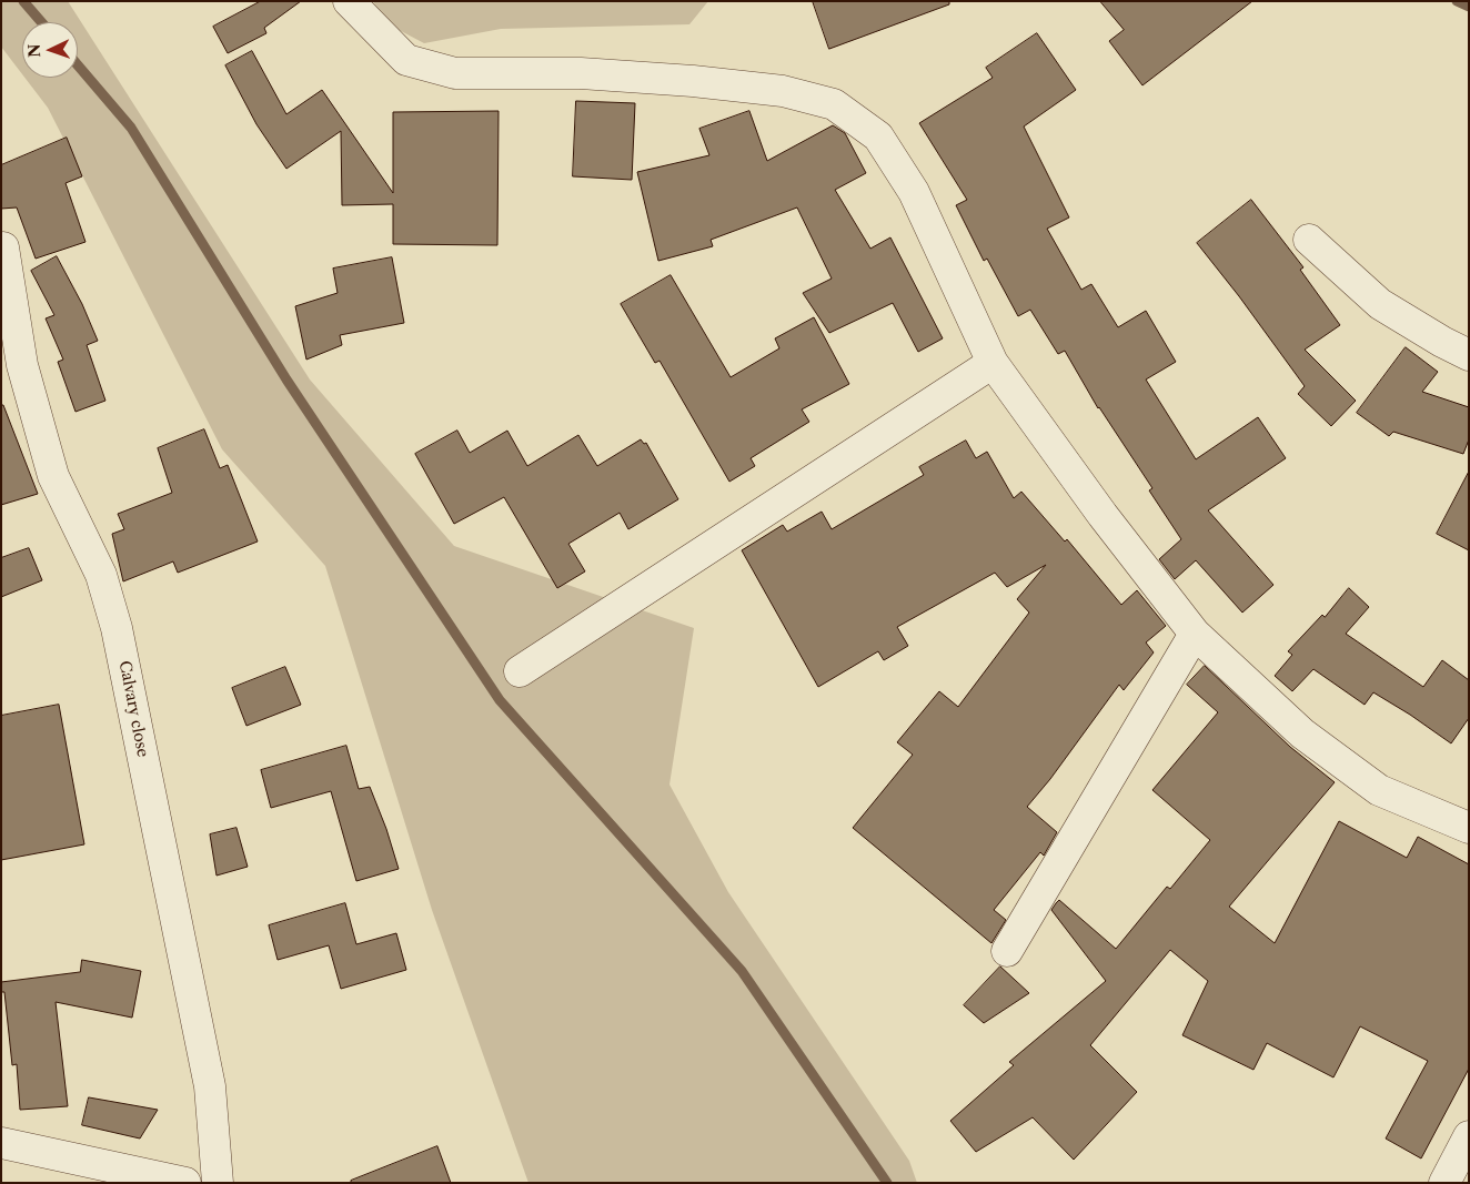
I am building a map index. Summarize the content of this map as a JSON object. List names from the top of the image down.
{
  "streets": {
    "street": ["Calvary close"]
  },
  "north": "left"
}
